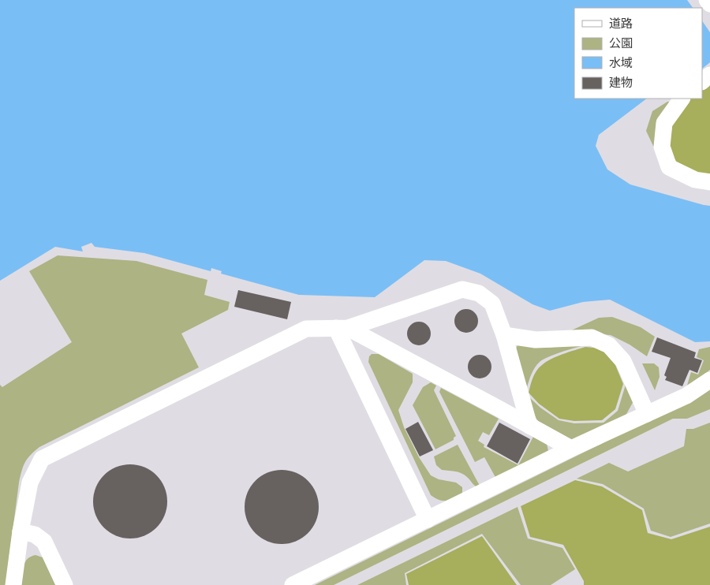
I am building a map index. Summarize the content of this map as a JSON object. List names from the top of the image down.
{
  "legend": [
    "道路",
    "公園",
    "水域",
    "建物"
  ]
}
